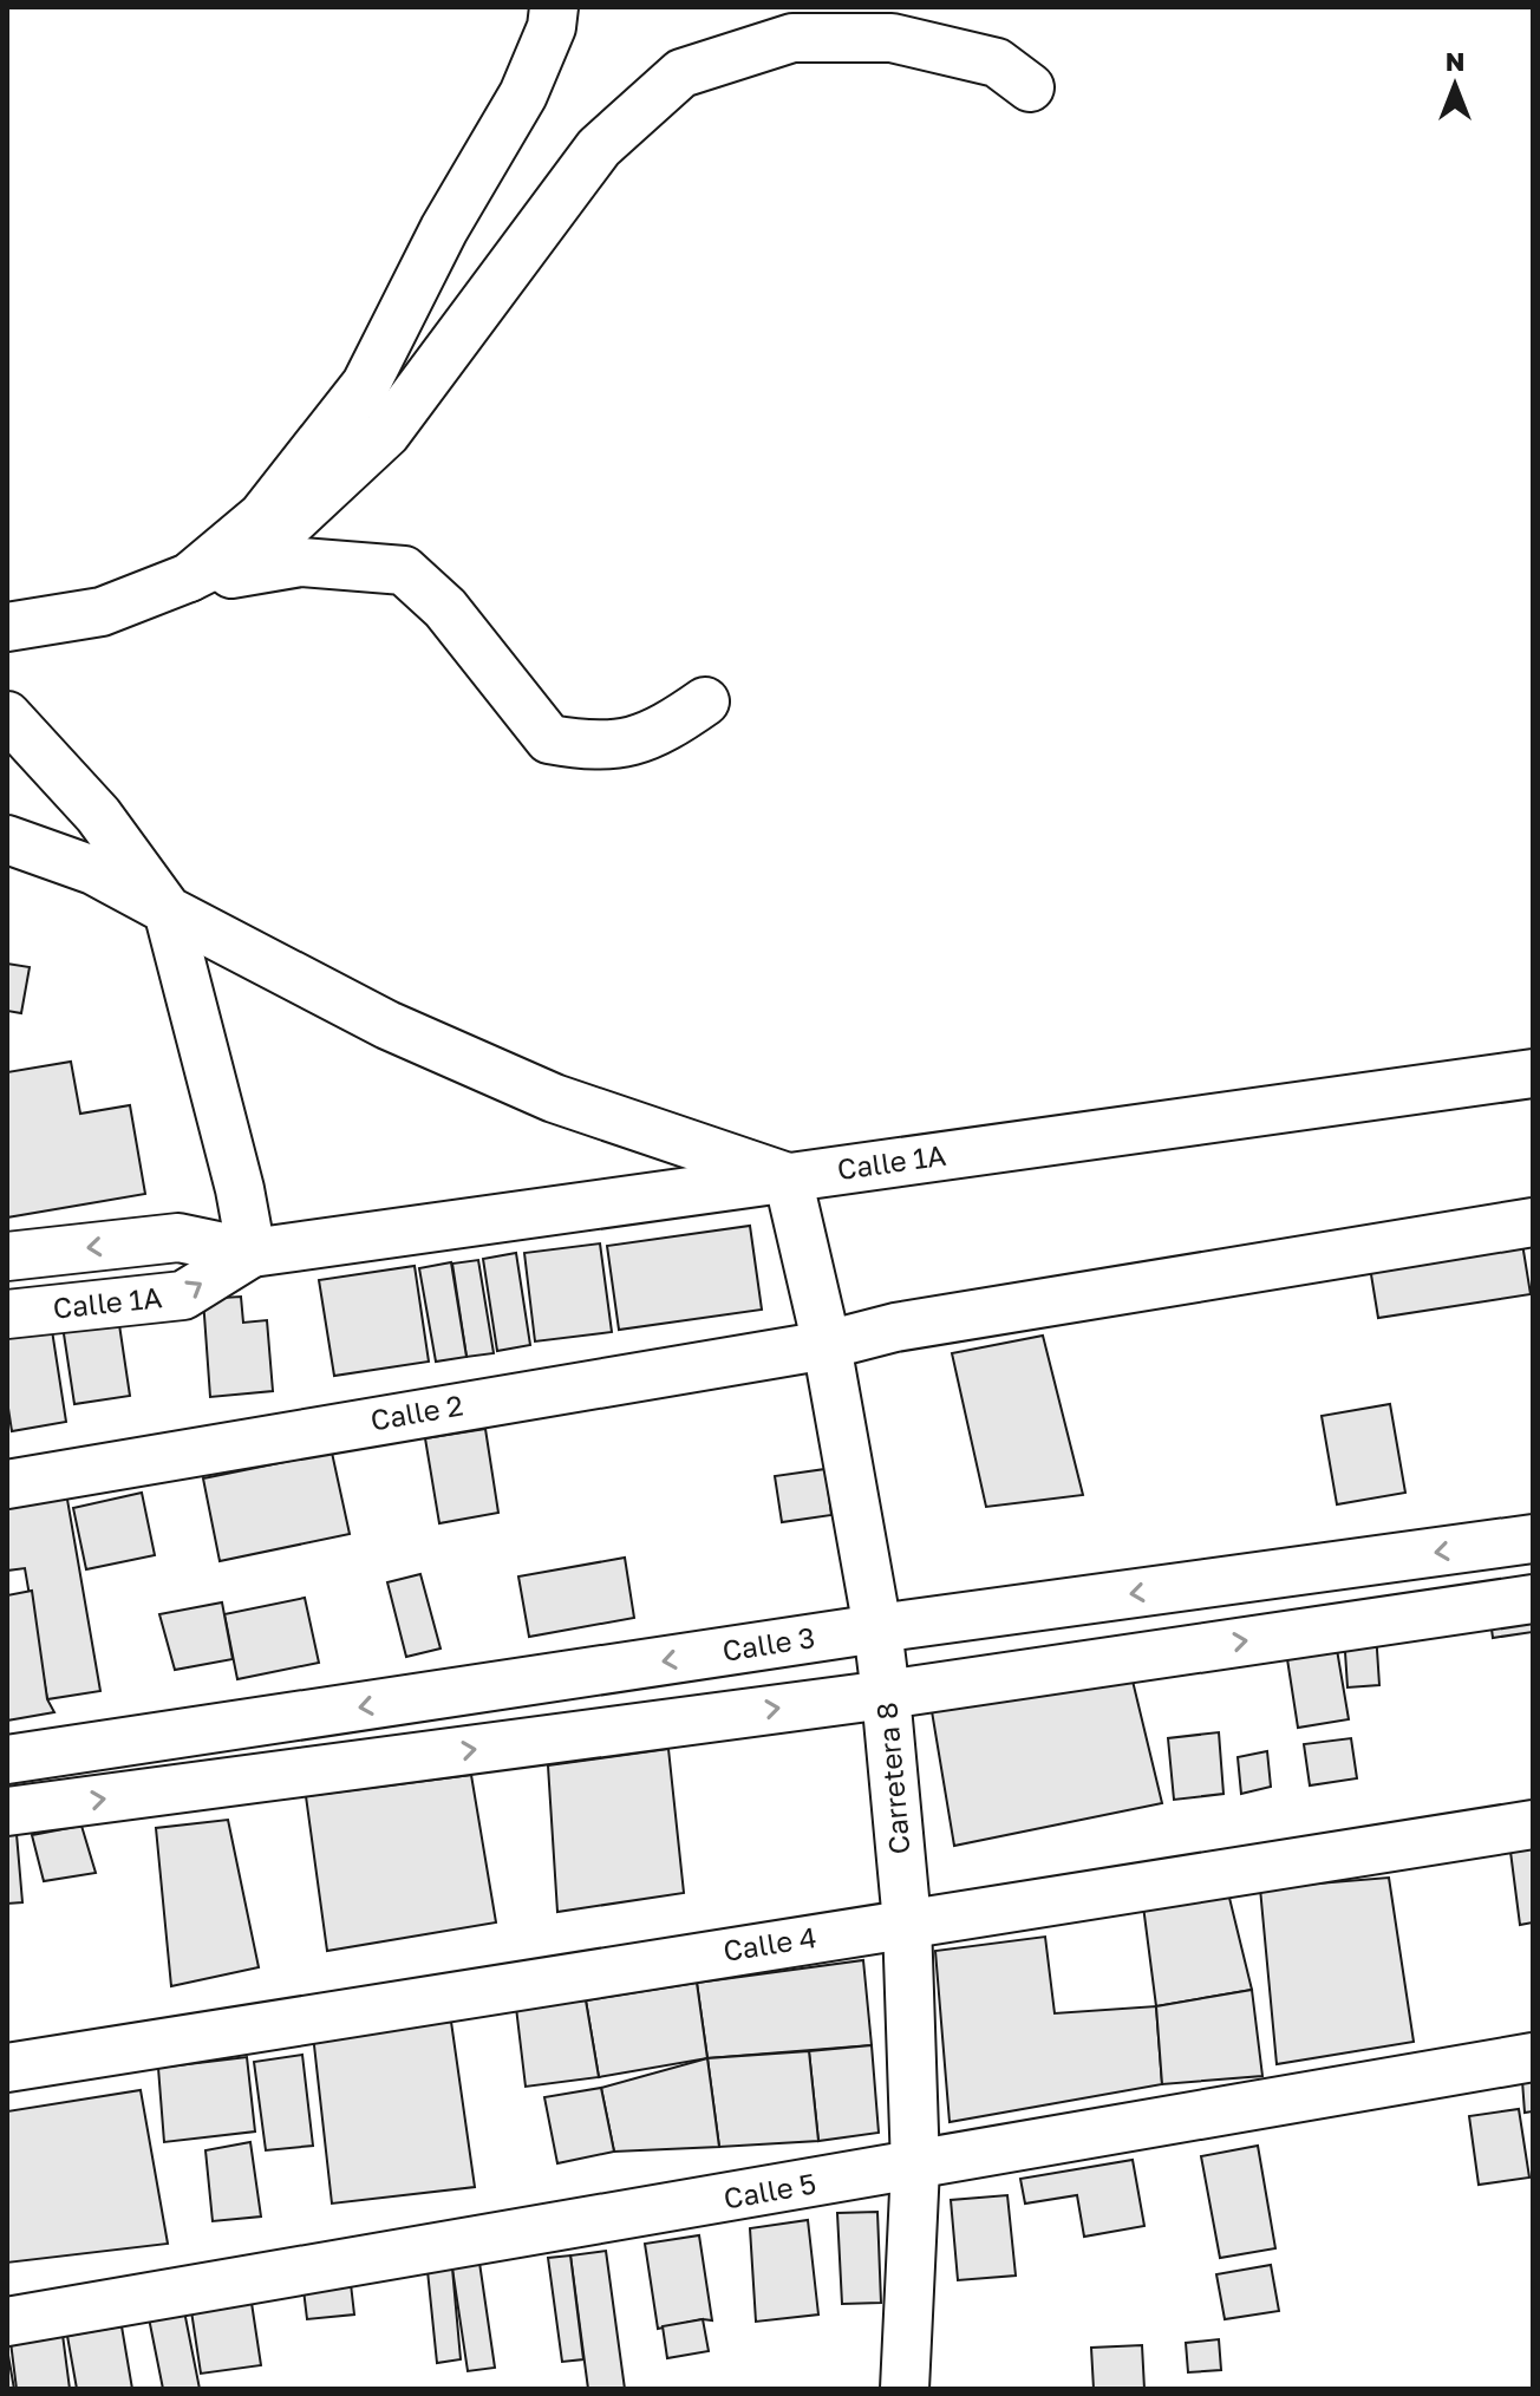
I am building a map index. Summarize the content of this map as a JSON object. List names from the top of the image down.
{
  "streets": {
    "street": [
      "Calle 1A",
      "Calle 2",
      "Calle 3",
      "Carretera 8",
      "Calle 4",
      "Calle 5"
    ]
  },
  "crossings": [
    ["Calle 1A", "Carretera 8"],
    ["Calle 2", "Carretera 8"],
    ["Calle 3", "Carretera 8"],
    ["Carretera 8", "Calle 4"],
    ["Carretera 8", "Calle 5"]
  ],
  "north": "top"
}
